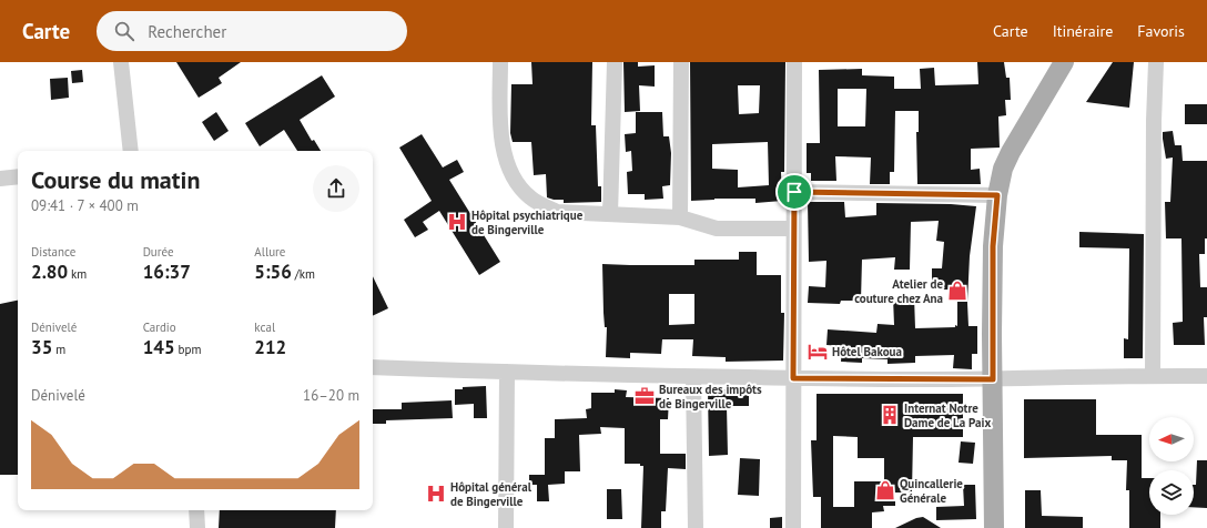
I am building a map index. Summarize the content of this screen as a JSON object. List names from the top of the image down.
{
  "places": {
    "hospital": ["Hôpital psychiatrique de Bingerville", "Hôpital général de Bingerville"],
    "shop": ["Atelier de couture chez Ana", "Quincallerie Générale"],
    "hotel": ["Hôtel Bakoua"],
    "office": ["Bureaux des impôts de Bingerville"],
    "building": ["Internat Notre Dame de La Paix"]
  },
  "north": "left",
  "page": {
    "header": "Carte",
    "search": "Rechercher",
    "nav": ["Carte", "Itinéraire", "Favoris"],
    "heading": ["Course du matin", "09:41 · 7 × 400 m"],
    "stats": [
      ["Distance", "2.80 km"],
      ["Durée", "16:37"],
      ["Allure", "5:56 /km"],
      ["Dénivelé", "35 m"],
      ["Cardio", "145 bpm"],
      ["kcal", "212"]
    ],
    "chart": ["Dénivelé", "16–20 m"]
  }
}
